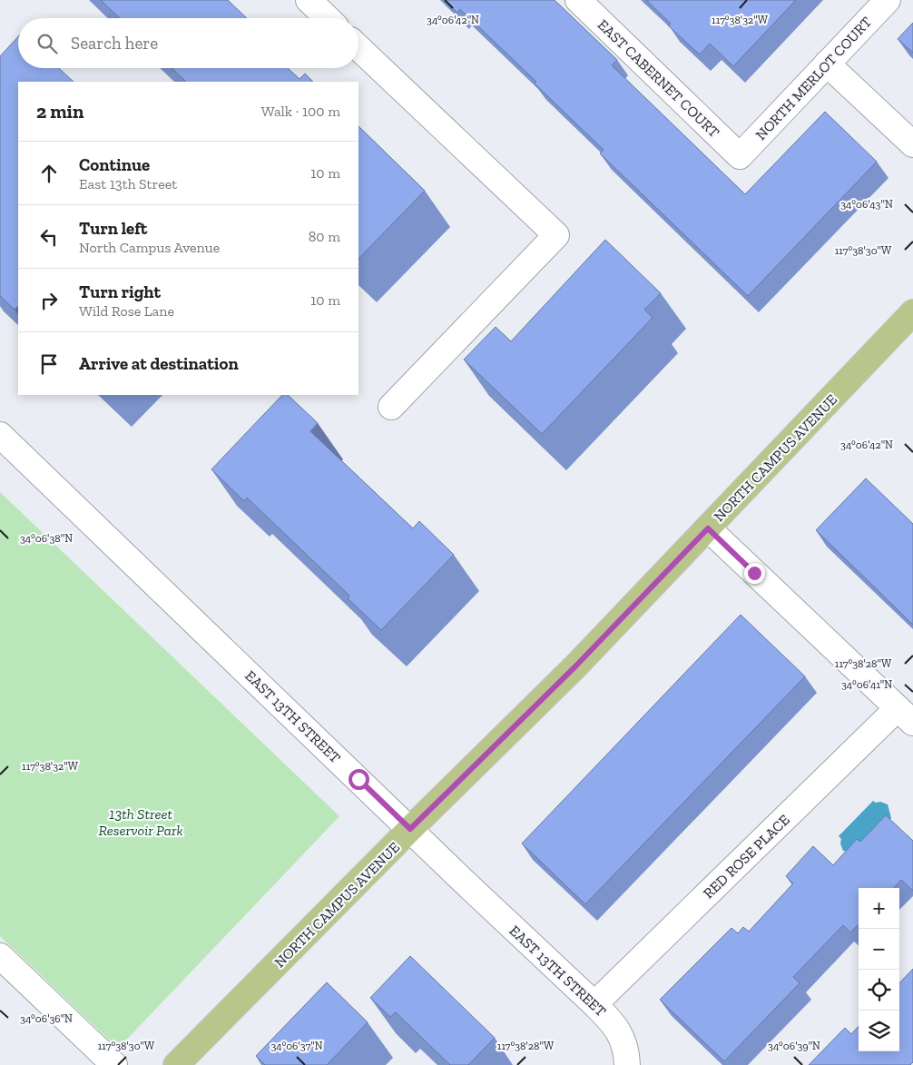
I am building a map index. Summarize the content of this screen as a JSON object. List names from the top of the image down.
{
  "streets": {
    "main road": ["NORTH CAMPUS AVENUE"],
    "street": [
      "EAST CABERNET COURT",
      "NORTH MERLOT COURT",
      "EAST 13TH STREET",
      "RED ROSE PLACE"
    ]
  },
  "crossings": [
    ["EAST CABERNET COURT", "NORTH MERLOT COURT"],
    ["NORTH CAMPUS AVENUE", "EAST 13TH STREET"],
    ["EAST 13TH STREET", "RED ROSE PLACE"]
  ],
  "parks": ["13th Street Reservoir Park"],
  "page": {
    "search": "Search here",
    "heading": ["2 min", "Walk · 100 m"],
    "list": [
      ["Continue", "East 13th Street", "10 m"],
      ["Turn left", "North Campus Avenue", "80 m"],
      ["Turn right", "Wild Rose Lane", "10 m"],
      "Arrive at destination"
    ],
    "map_buttons": ["+", "−"]
  },
  "coordinates": [
    "34°06'42\"N",
    "117°38'32\"W",
    "34°06'43\"N",
    "117°38'30\"W",
    "34°06'38\"N",
    "117°38'28\"W",
    "34°06'41\"N",
    "34°06'36\"N",
    "34°06'37\"N",
    "34°06'39\"N"
  ]
}
